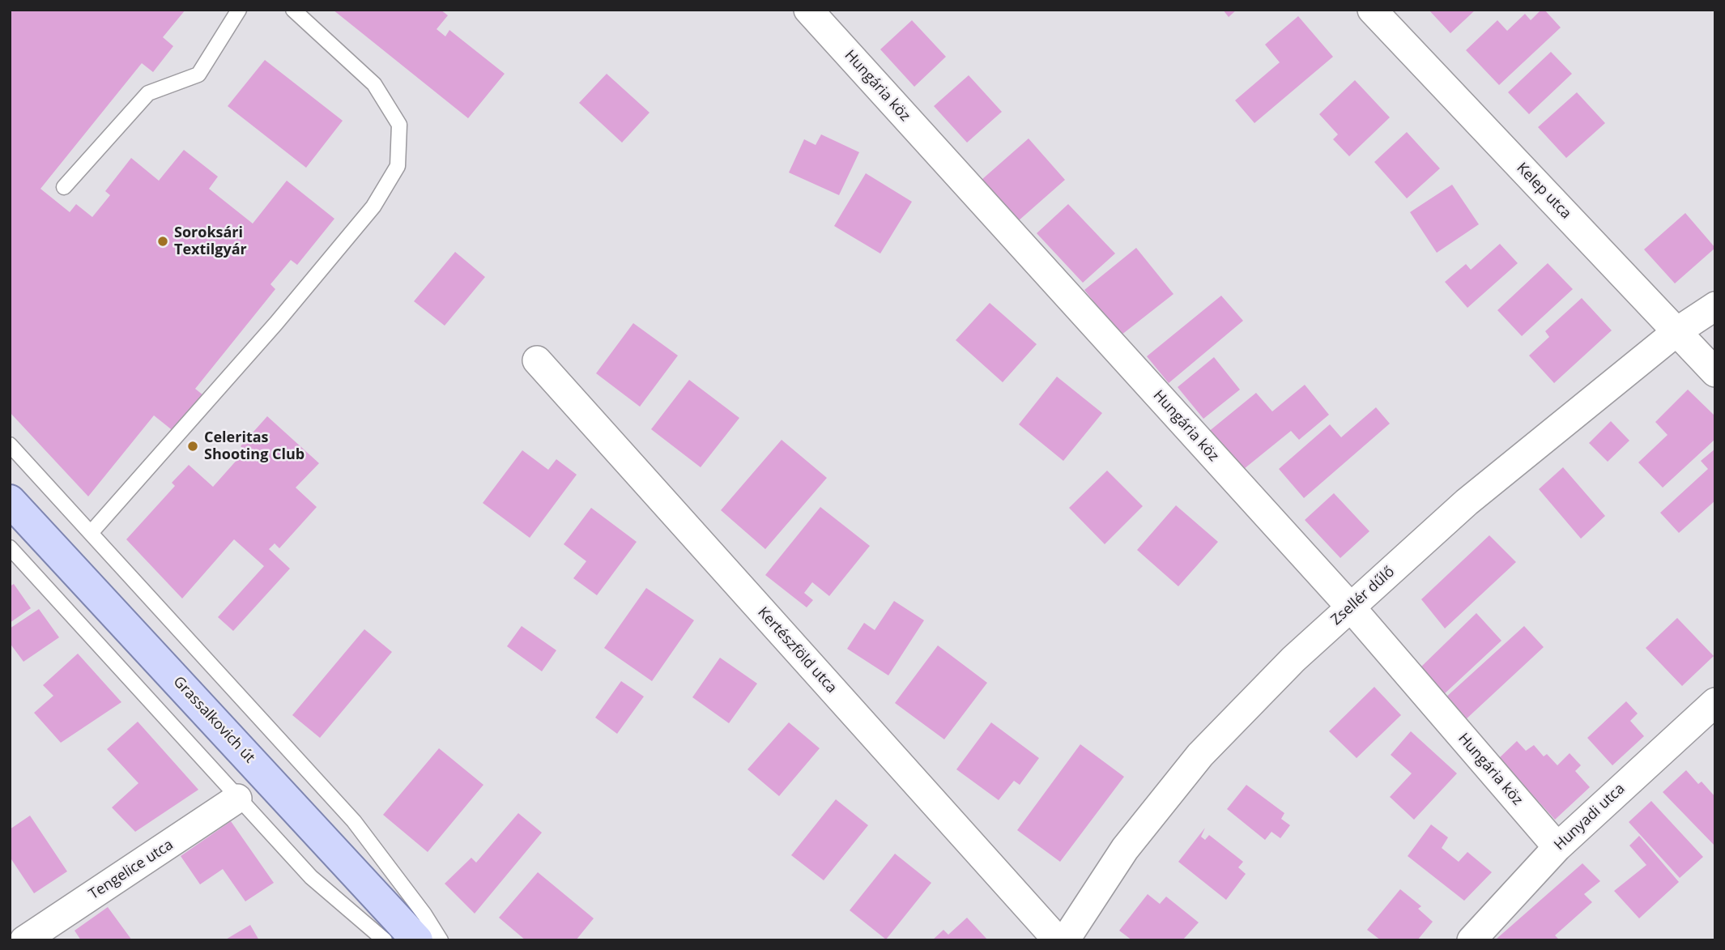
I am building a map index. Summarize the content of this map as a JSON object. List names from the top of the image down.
{
  "streets": {
    "main road": ["Grassalkovich út"],
    "street": [
      "Hungária köz",
      "Kelep utca",
      "Zsellér dűlő",
      "Kertészföld utca",
      "Hunyadi utca",
      "Tengelice utca"
    ]
  },
  "crossings": [
    ["Hungária köz", "Zsellér dűlő"],
    ["Hungária köz", "Hunyadi utca"],
    ["Kelep utca", "Zsellér dűlő"]
  ],
  "places": ["Soroksári Textilgyár", "Celeritas Shooting Club"]
}
